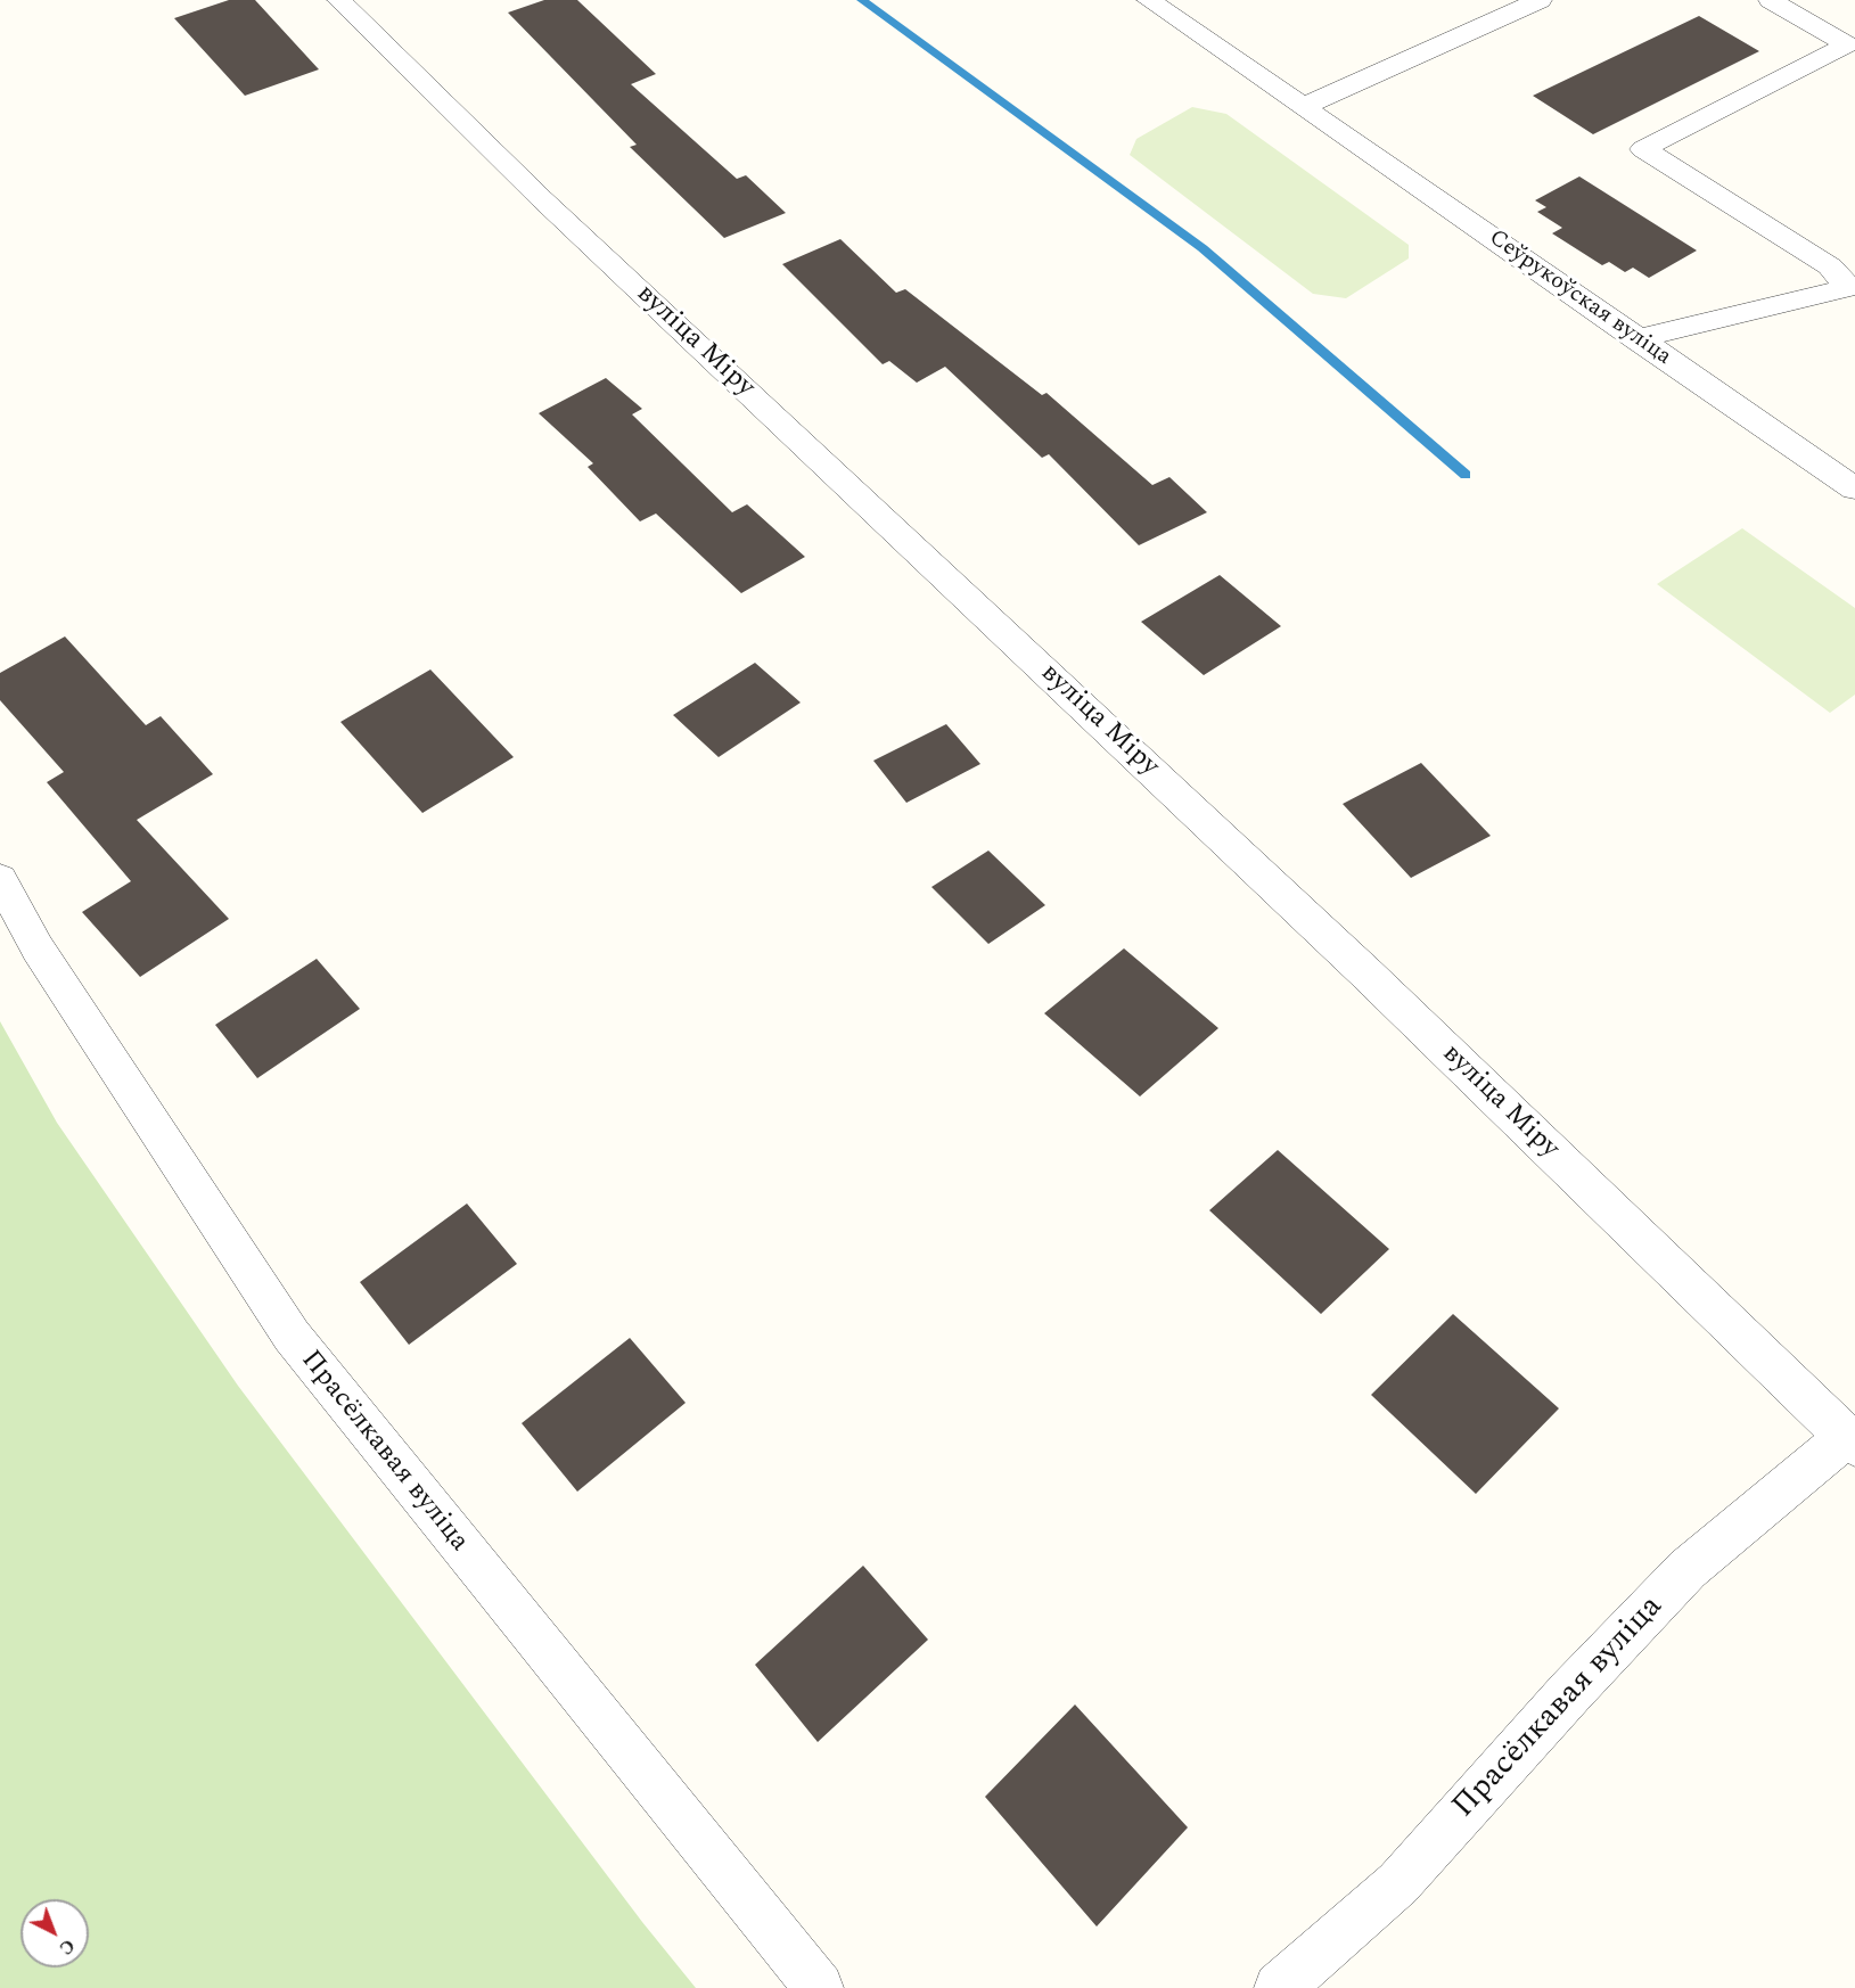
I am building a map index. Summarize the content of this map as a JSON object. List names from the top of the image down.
{
  "streets": {
    "street": ["Сеўрукоўская вуліца", "вуліца Міру", "Прасёлкавая вуліца"]
  },
  "crossings": [
    ["вуліца Міру", "Прасёлкавая вуліца"]
  ],
  "north": "bottom right"
}
